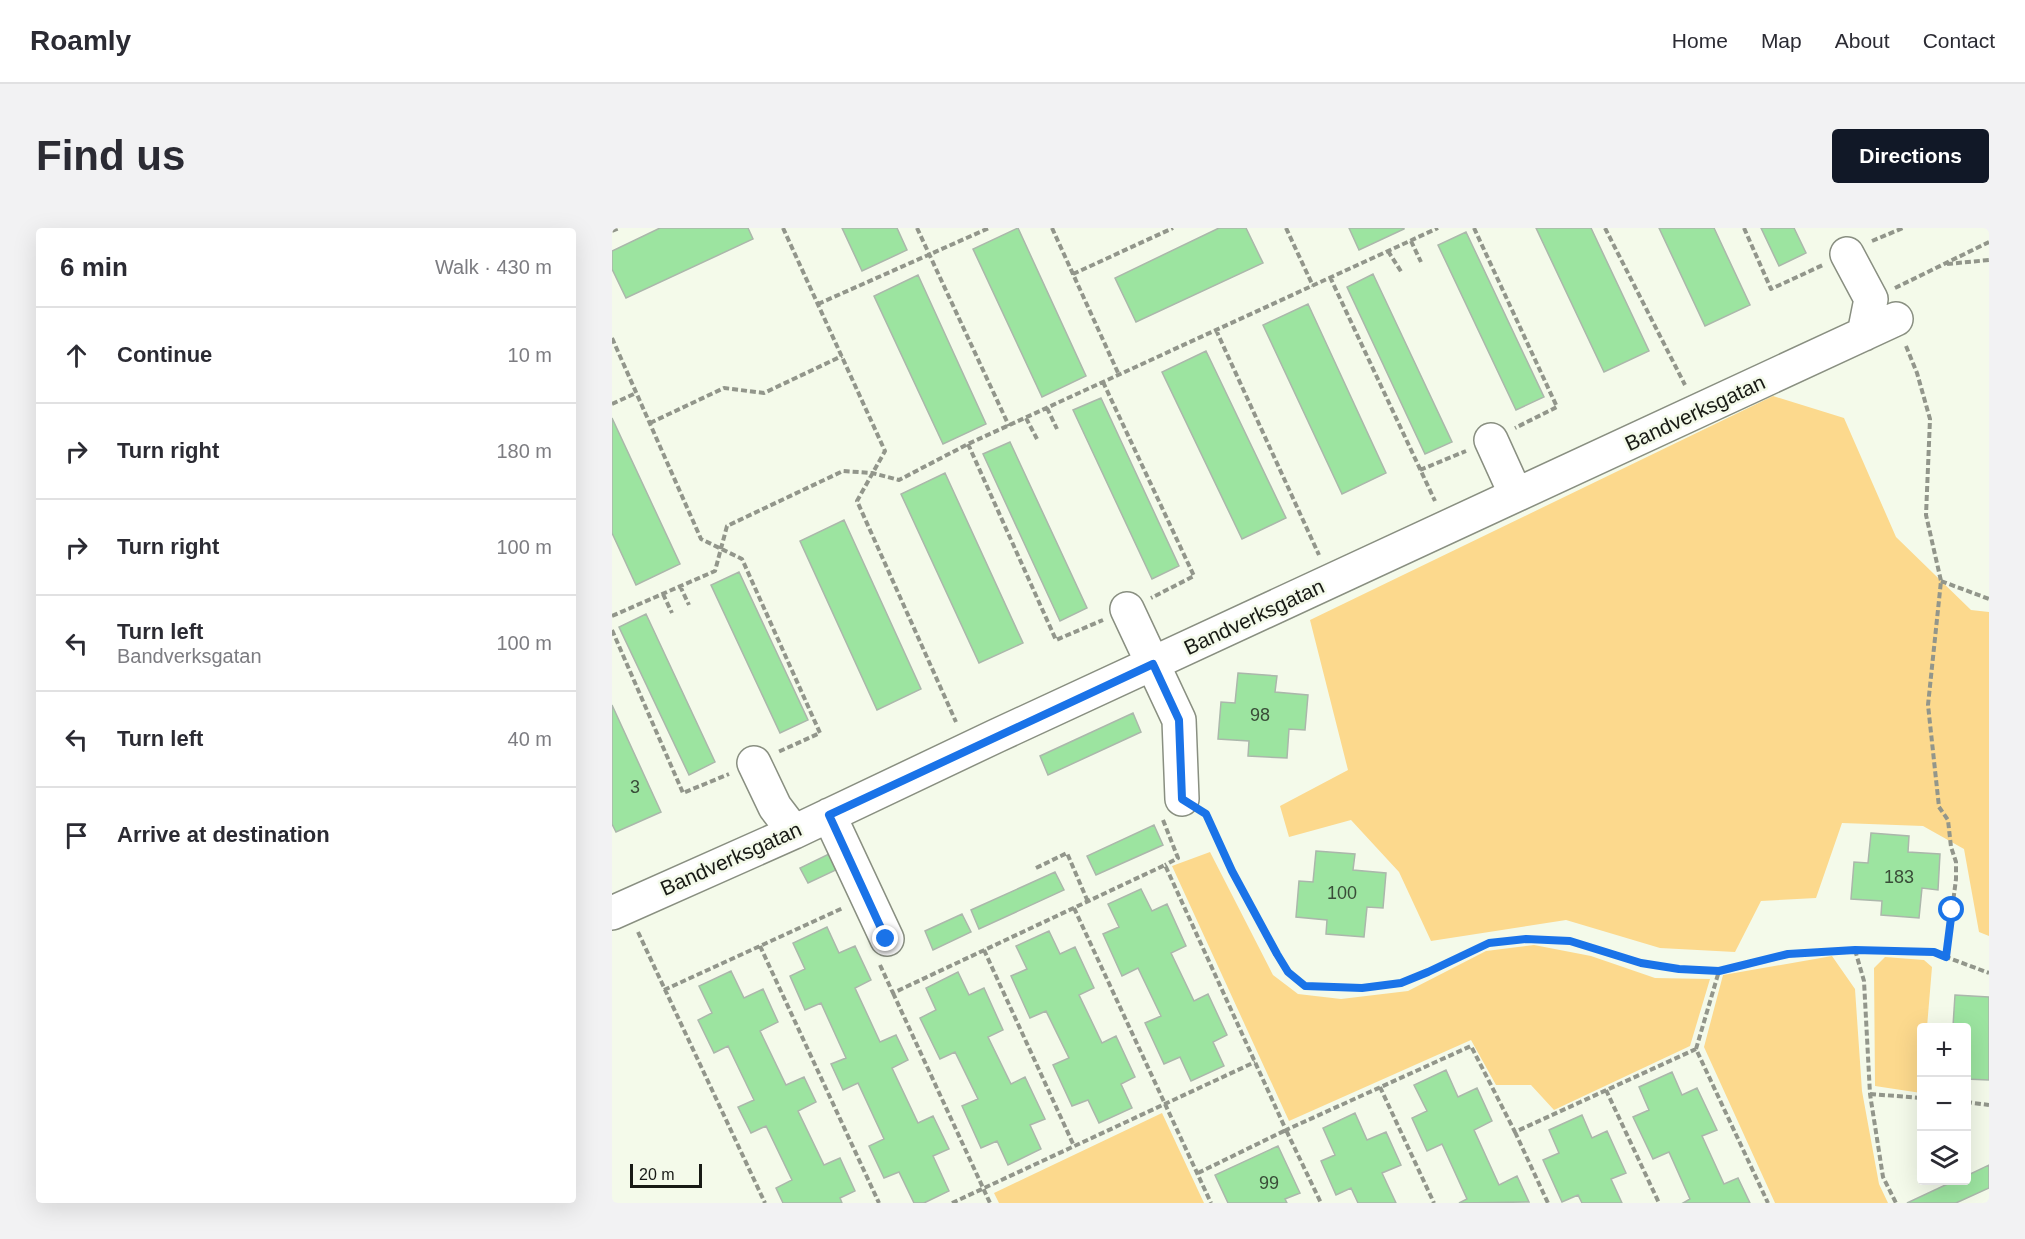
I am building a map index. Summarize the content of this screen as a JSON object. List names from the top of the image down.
{
  "streets": {
    "street": ["Bandverksgatan"]
  },
  "house_numbers": [
    "98",
    "3",
    "183",
    "100",
    "99"
  ],
  "scale_bar": "20 m",
  "page": {
    "header": "Roamly",
    "nav": [
      "Home",
      "Map",
      "About",
      "Contact"
    ],
    "buttons": "Directions",
    "title": "Find us",
    "heading": ["6 min", "Walk · 430 m"],
    "list": [
      ["Continue", "10 m"],
      ["Turn right", "180 m"],
      ["Turn right", "100 m"],
      ["Turn left", "Bandverksgatan", "100 m"],
      ["Turn left", "40 m"],
      "Arrive at destination"
    ],
    "map_buttons": ["+", "−"],
    "scale": "20 m"
  }
}
